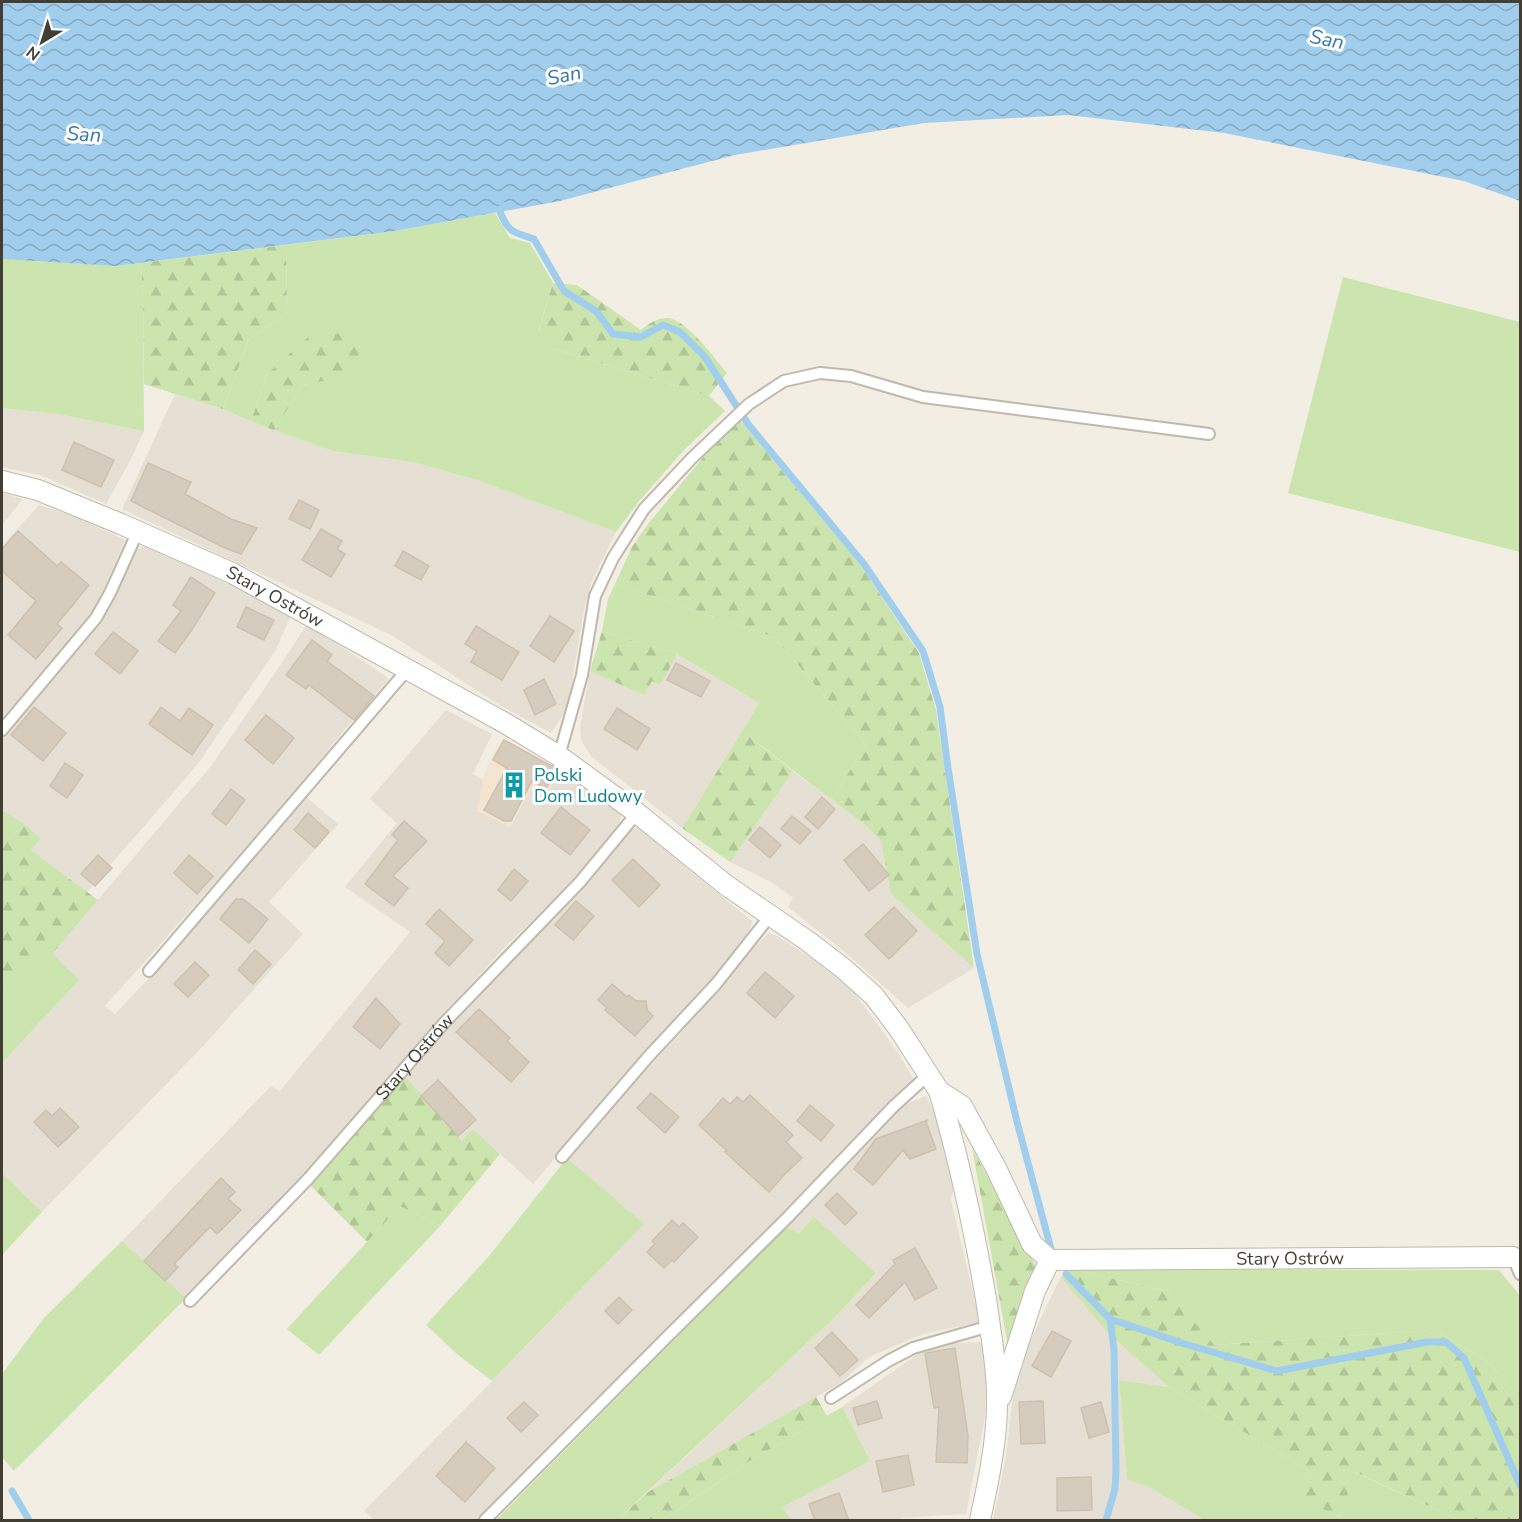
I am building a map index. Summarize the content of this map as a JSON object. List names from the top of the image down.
{
  "streets": {
    "street": ["Stary Ostrów"]
  },
  "water": ["San"],
  "places": {
    "building": ["Polski Dom Ludowy"]
  },
  "north": "bottom left"
}
